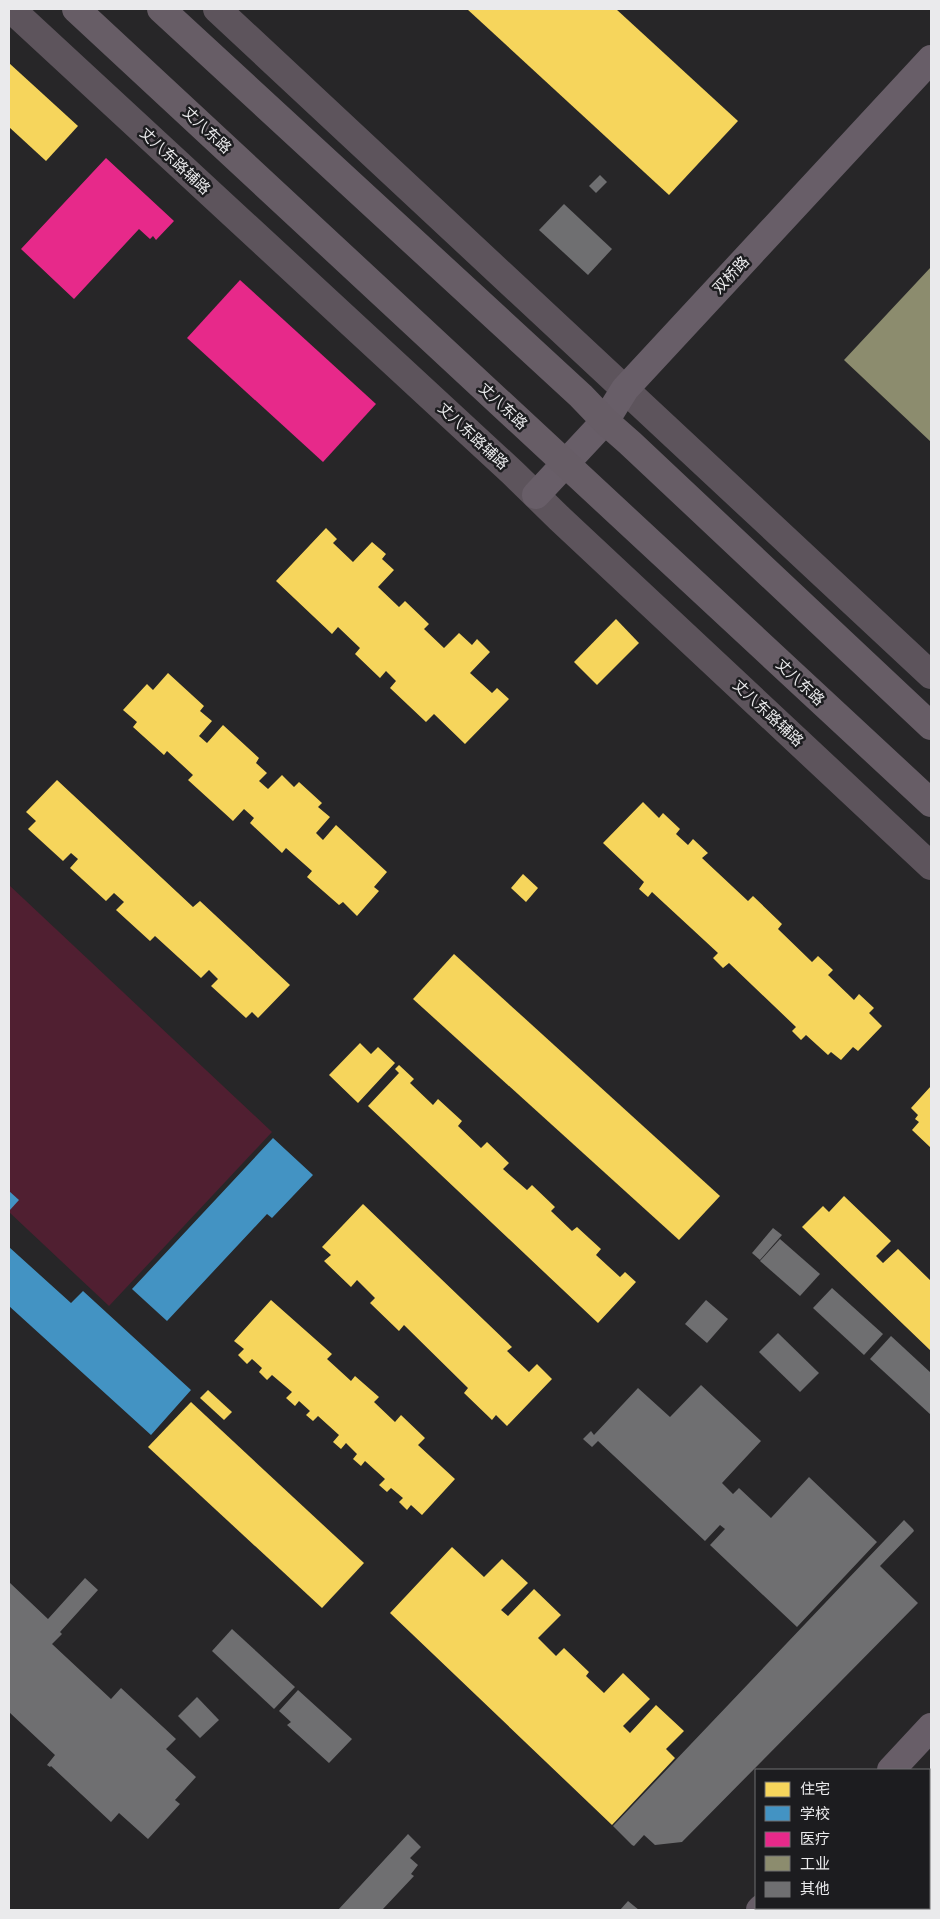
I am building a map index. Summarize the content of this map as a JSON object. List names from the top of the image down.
{
  "streets": {
    "main road": ["丈八东路"],
    "street": ["丈八东路辅路", "双桥路"]
  },
  "crossings": [
    ["丈八东路", "双桥路"],
    ["丈八东路辅路", "双桥路"]
  ],
  "legend": [
    "住宅",
    "学校",
    "医疗",
    "工业",
    "其他"
  ]
}
